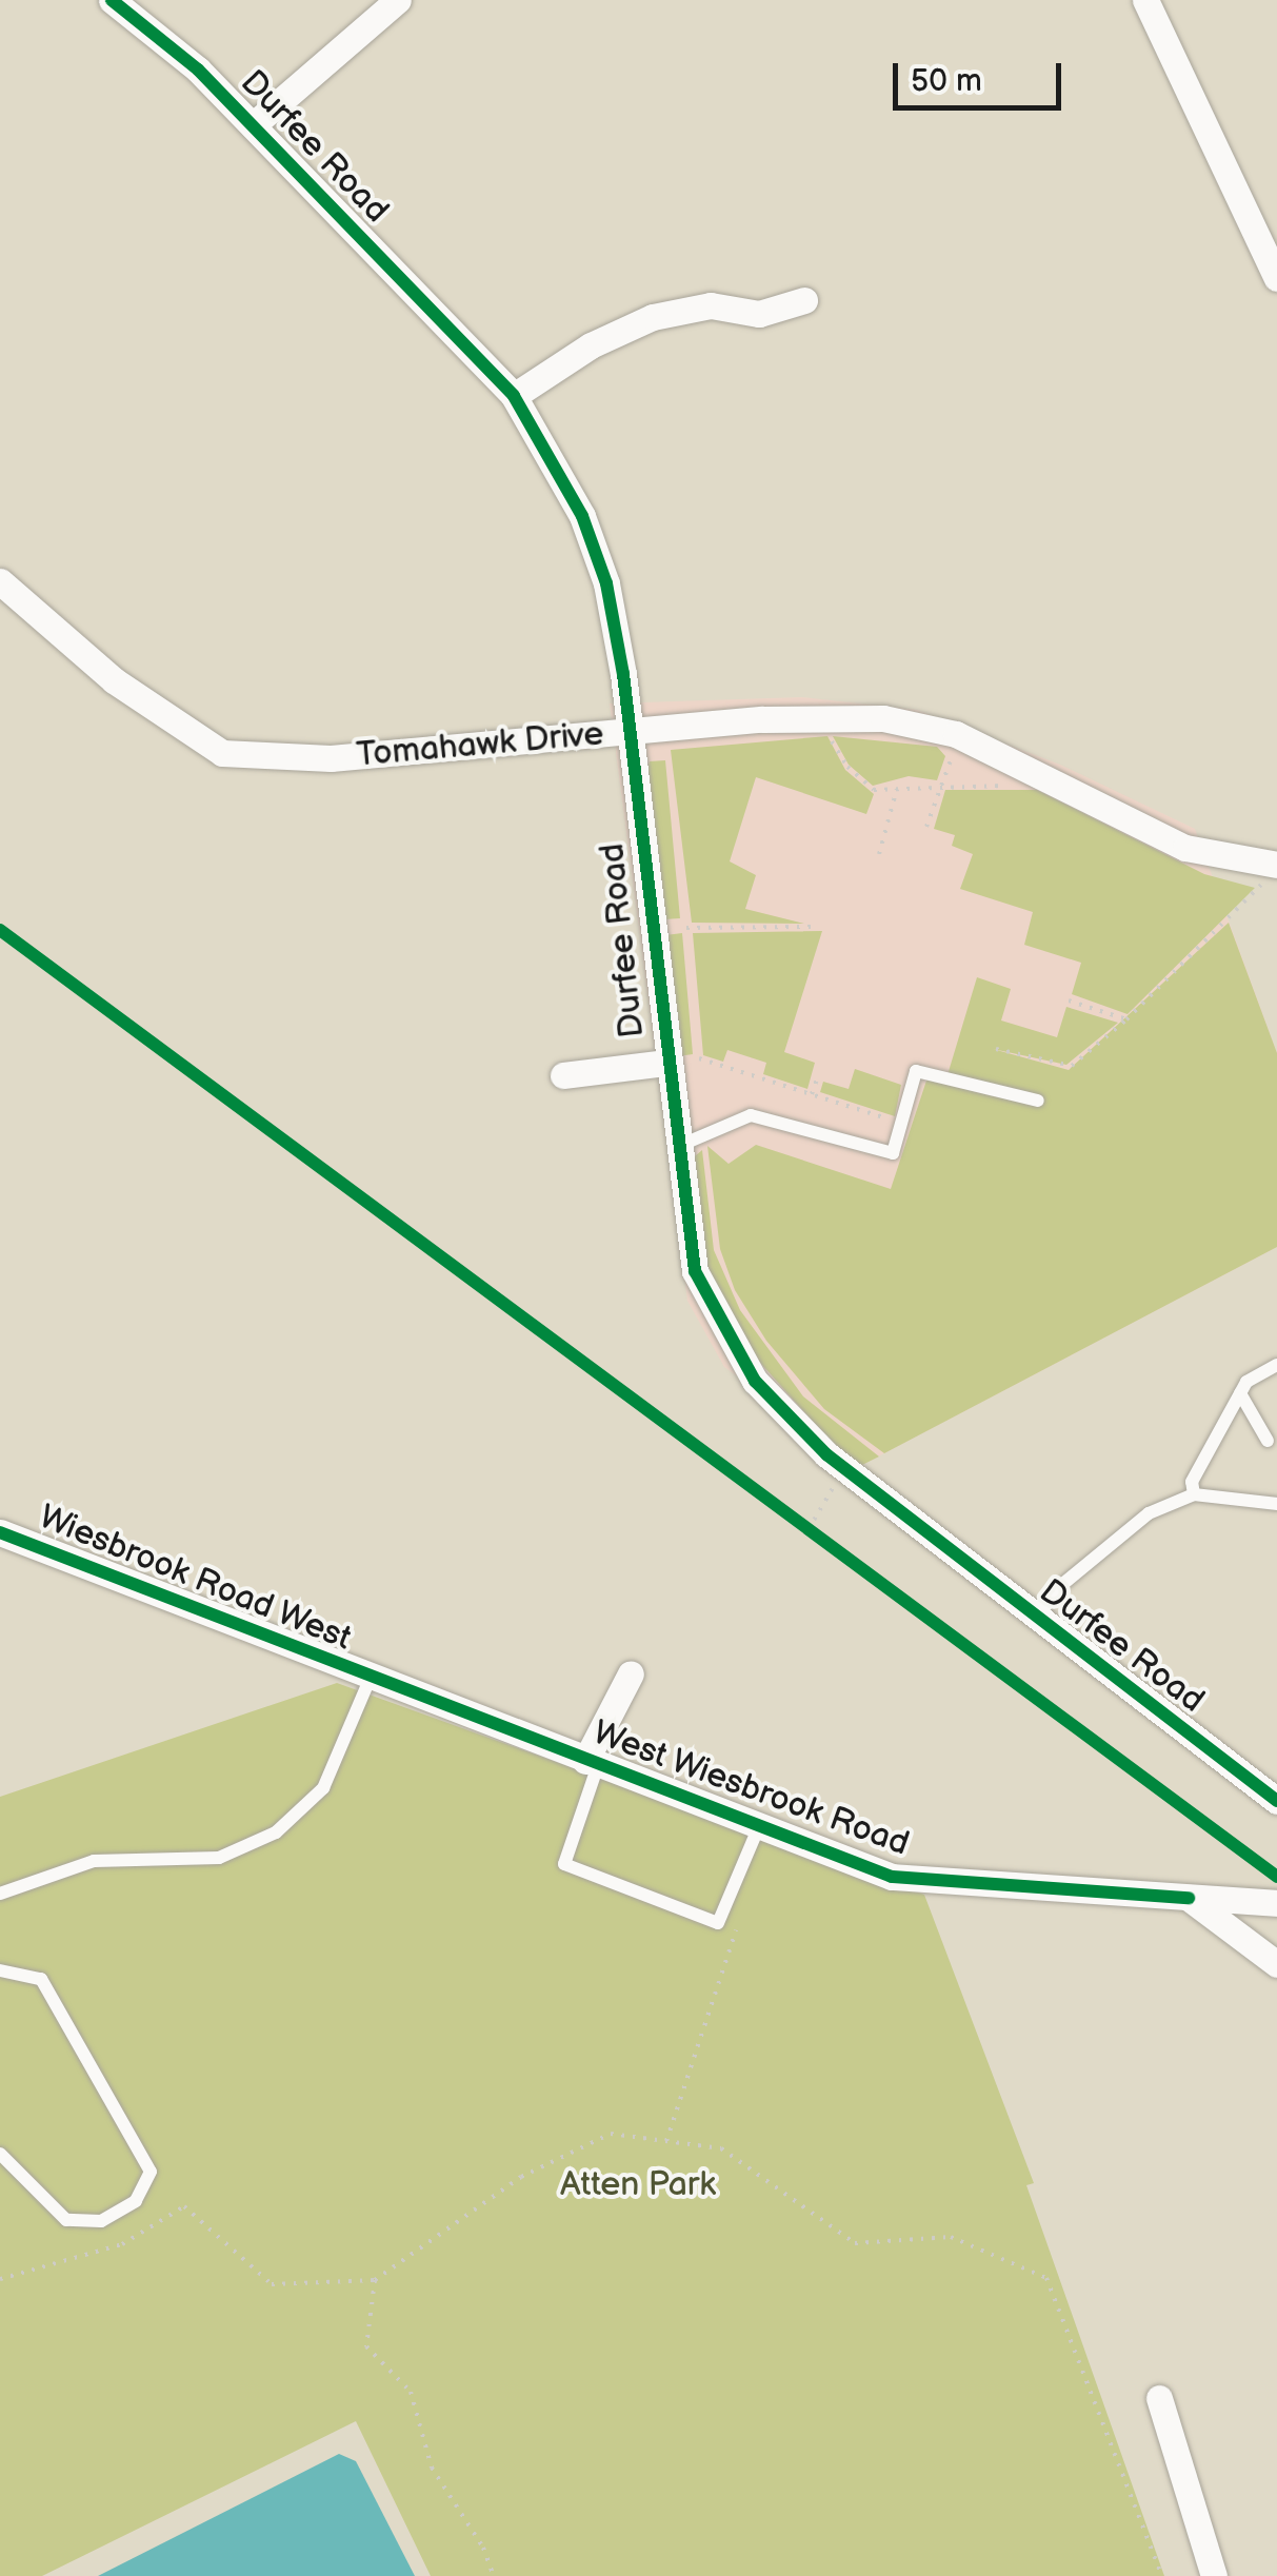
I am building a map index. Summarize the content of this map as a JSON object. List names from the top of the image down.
{
  "streets": {
    "street": [
      "Durfee Road",
      "Tomahawk Drive",
      "Wiesbrook Road West",
      "West Wiesbrook Road"
    ]
  },
  "crossings": [
    ["Durfee Road", "Tomahawk Drive"],
    ["Wiesbrook Road West", "West Wiesbrook Road"]
  ],
  "parks": ["Atten Park"],
  "scale_bar": "50 m"
}
